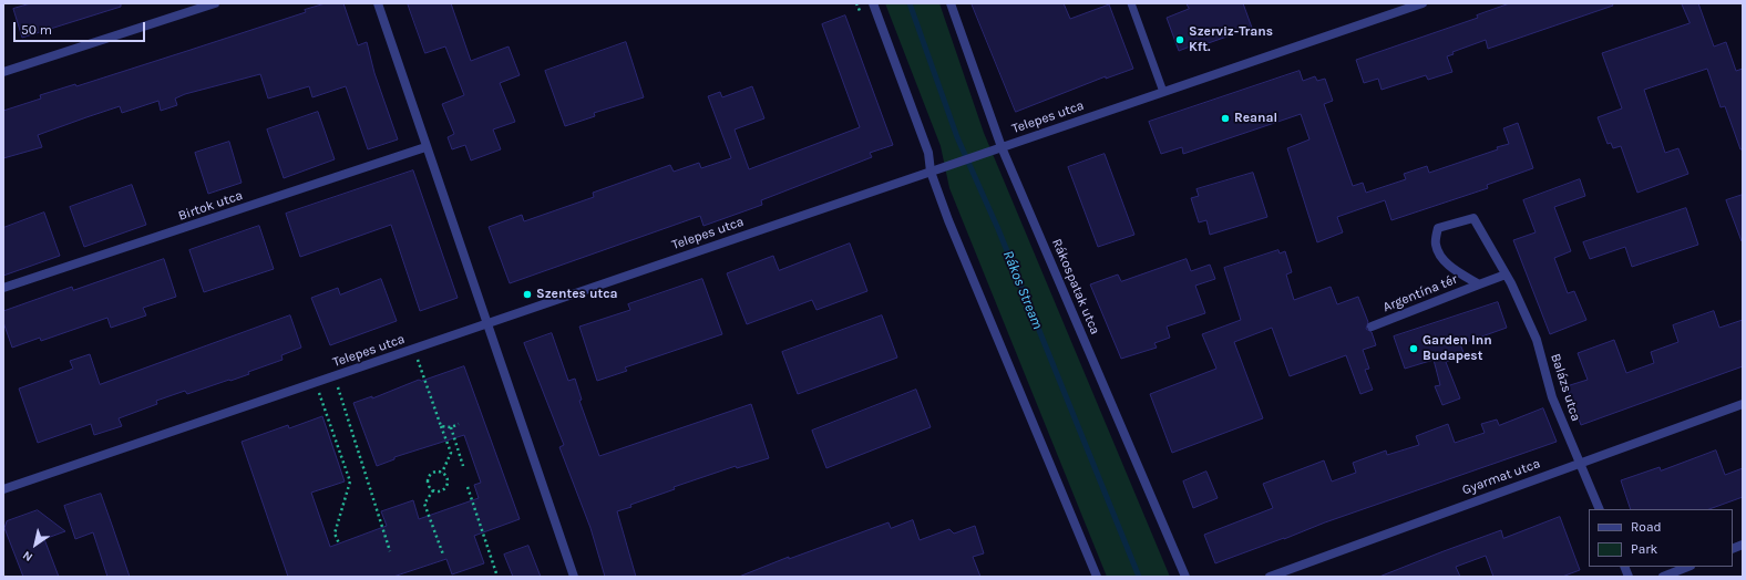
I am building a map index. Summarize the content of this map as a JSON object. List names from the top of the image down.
{
  "streets": {
    "street": [
      "Telepes utca",
      "Birtok utca",
      "Rákospatak utca",
      "Argentína tér",
      "Balázs utca",
      "Gyarmat utca"
    ]
  },
  "crossings": [
    ["Telepes utca", "Rákospatak utca"],
    ["Argentína tér", "Balázs utca"],
    ["Balázs utca", "Gyarmat utca"]
  ],
  "water": ["Rákos Stream"],
  "places": [
    "Szerviz-Trans Kft.",
    "Reanal",
    "Szentes utca",
    "Garden Inn Budapest"
  ],
  "legend": ["Road", "Park"],
  "scale_bar": "50 m",
  "north": "bottom left"
}
